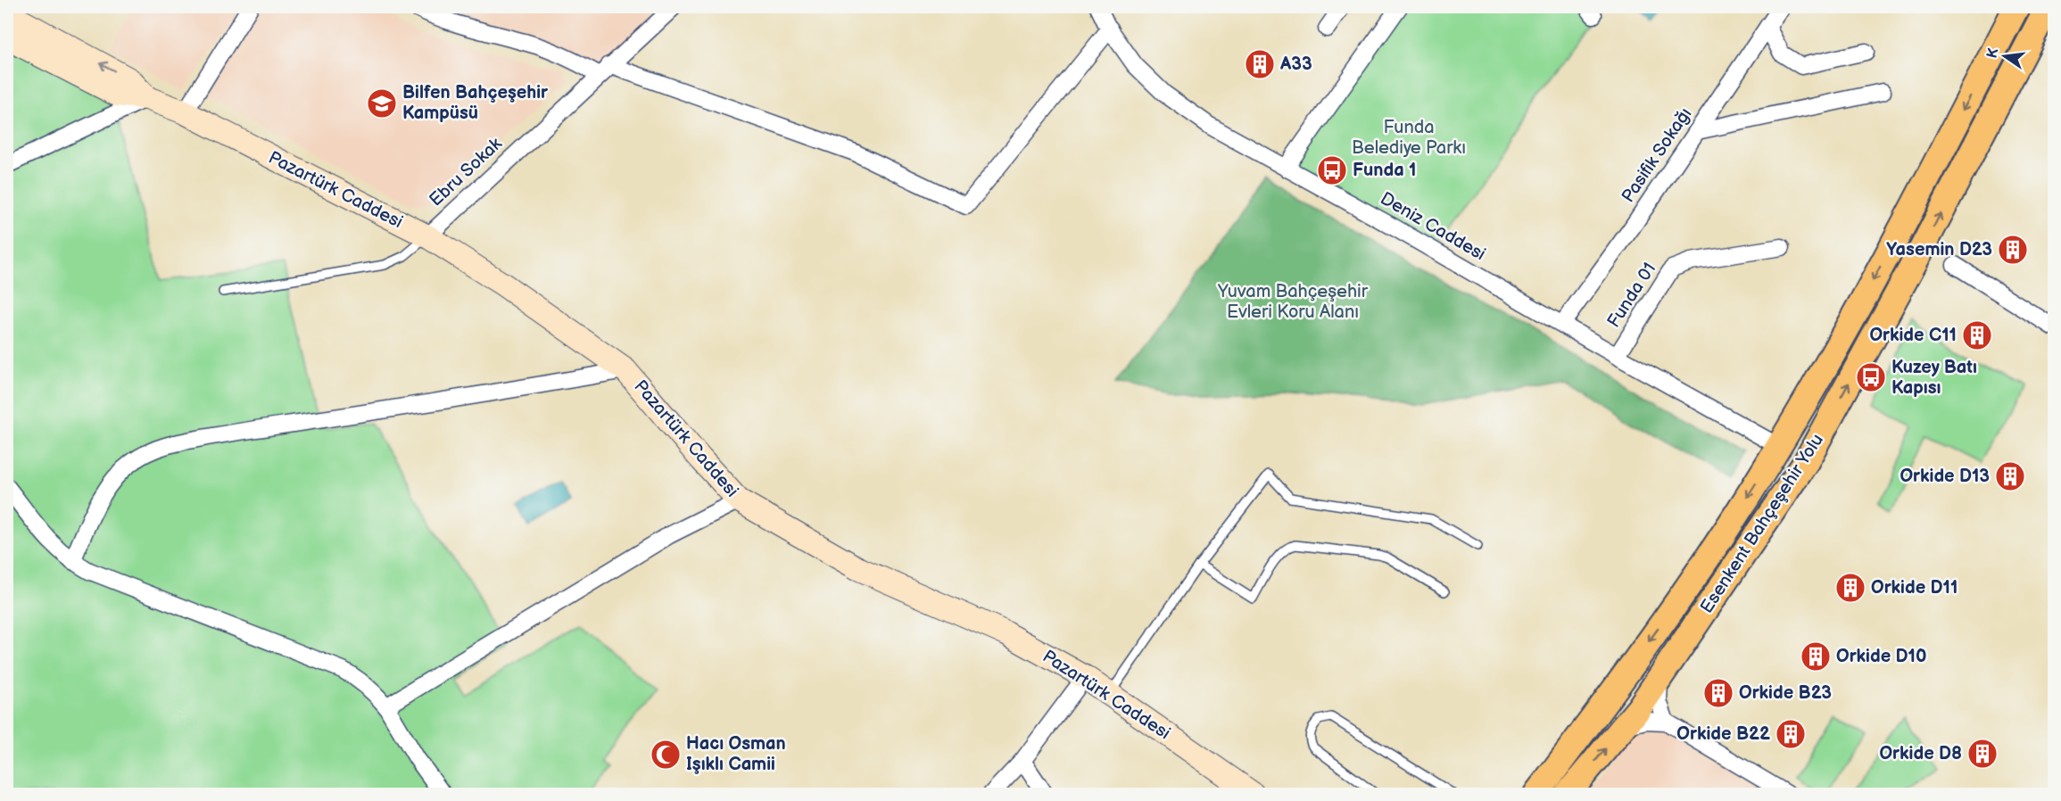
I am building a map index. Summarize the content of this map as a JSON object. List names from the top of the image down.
{
  "streets": {
    "main road": ["Esenkent Bahçeşehir Yolu"],
    "street": [
      "Pasifik Sokağı",
      "Ebru Sokak",
      "Pazartürk Caddesi",
      "Deniz Caddesi",
      "Funda 01"
    ]
  },
  "crossings": [
    ["Pasifik Sokağı", "Deniz Caddesi"],
    ["Ebru Sokak", "Pazartürk Caddesi"],
    ["Deniz Caddesi", "Funda 01"],
    ["Deniz Caddesi", "Esenkent Bahçeşehir Yolu"]
  ],
  "parks": ["Funda Belediye Parkı", "Yuvam Bahçeşehir Evleri Koru Alanı"],
  "places": {
    "building": [
      "A33",
      "Yasemin D23",
      "Orkide C11",
      "Orkide D13",
      "Orkide D11",
      "Orkide D10",
      "Orkide B23",
      "Orkide B22",
      "Orkide D8"
    ],
    "school or university": ["Bilfen Bahçeşehir Kampüsü"],
    "bus stop": ["Funda 1", "Kuzey Batı Kapısı"],
    "mosque": ["Hacı Osman Işıklı Camii"]
  },
  "north": "left"
}
